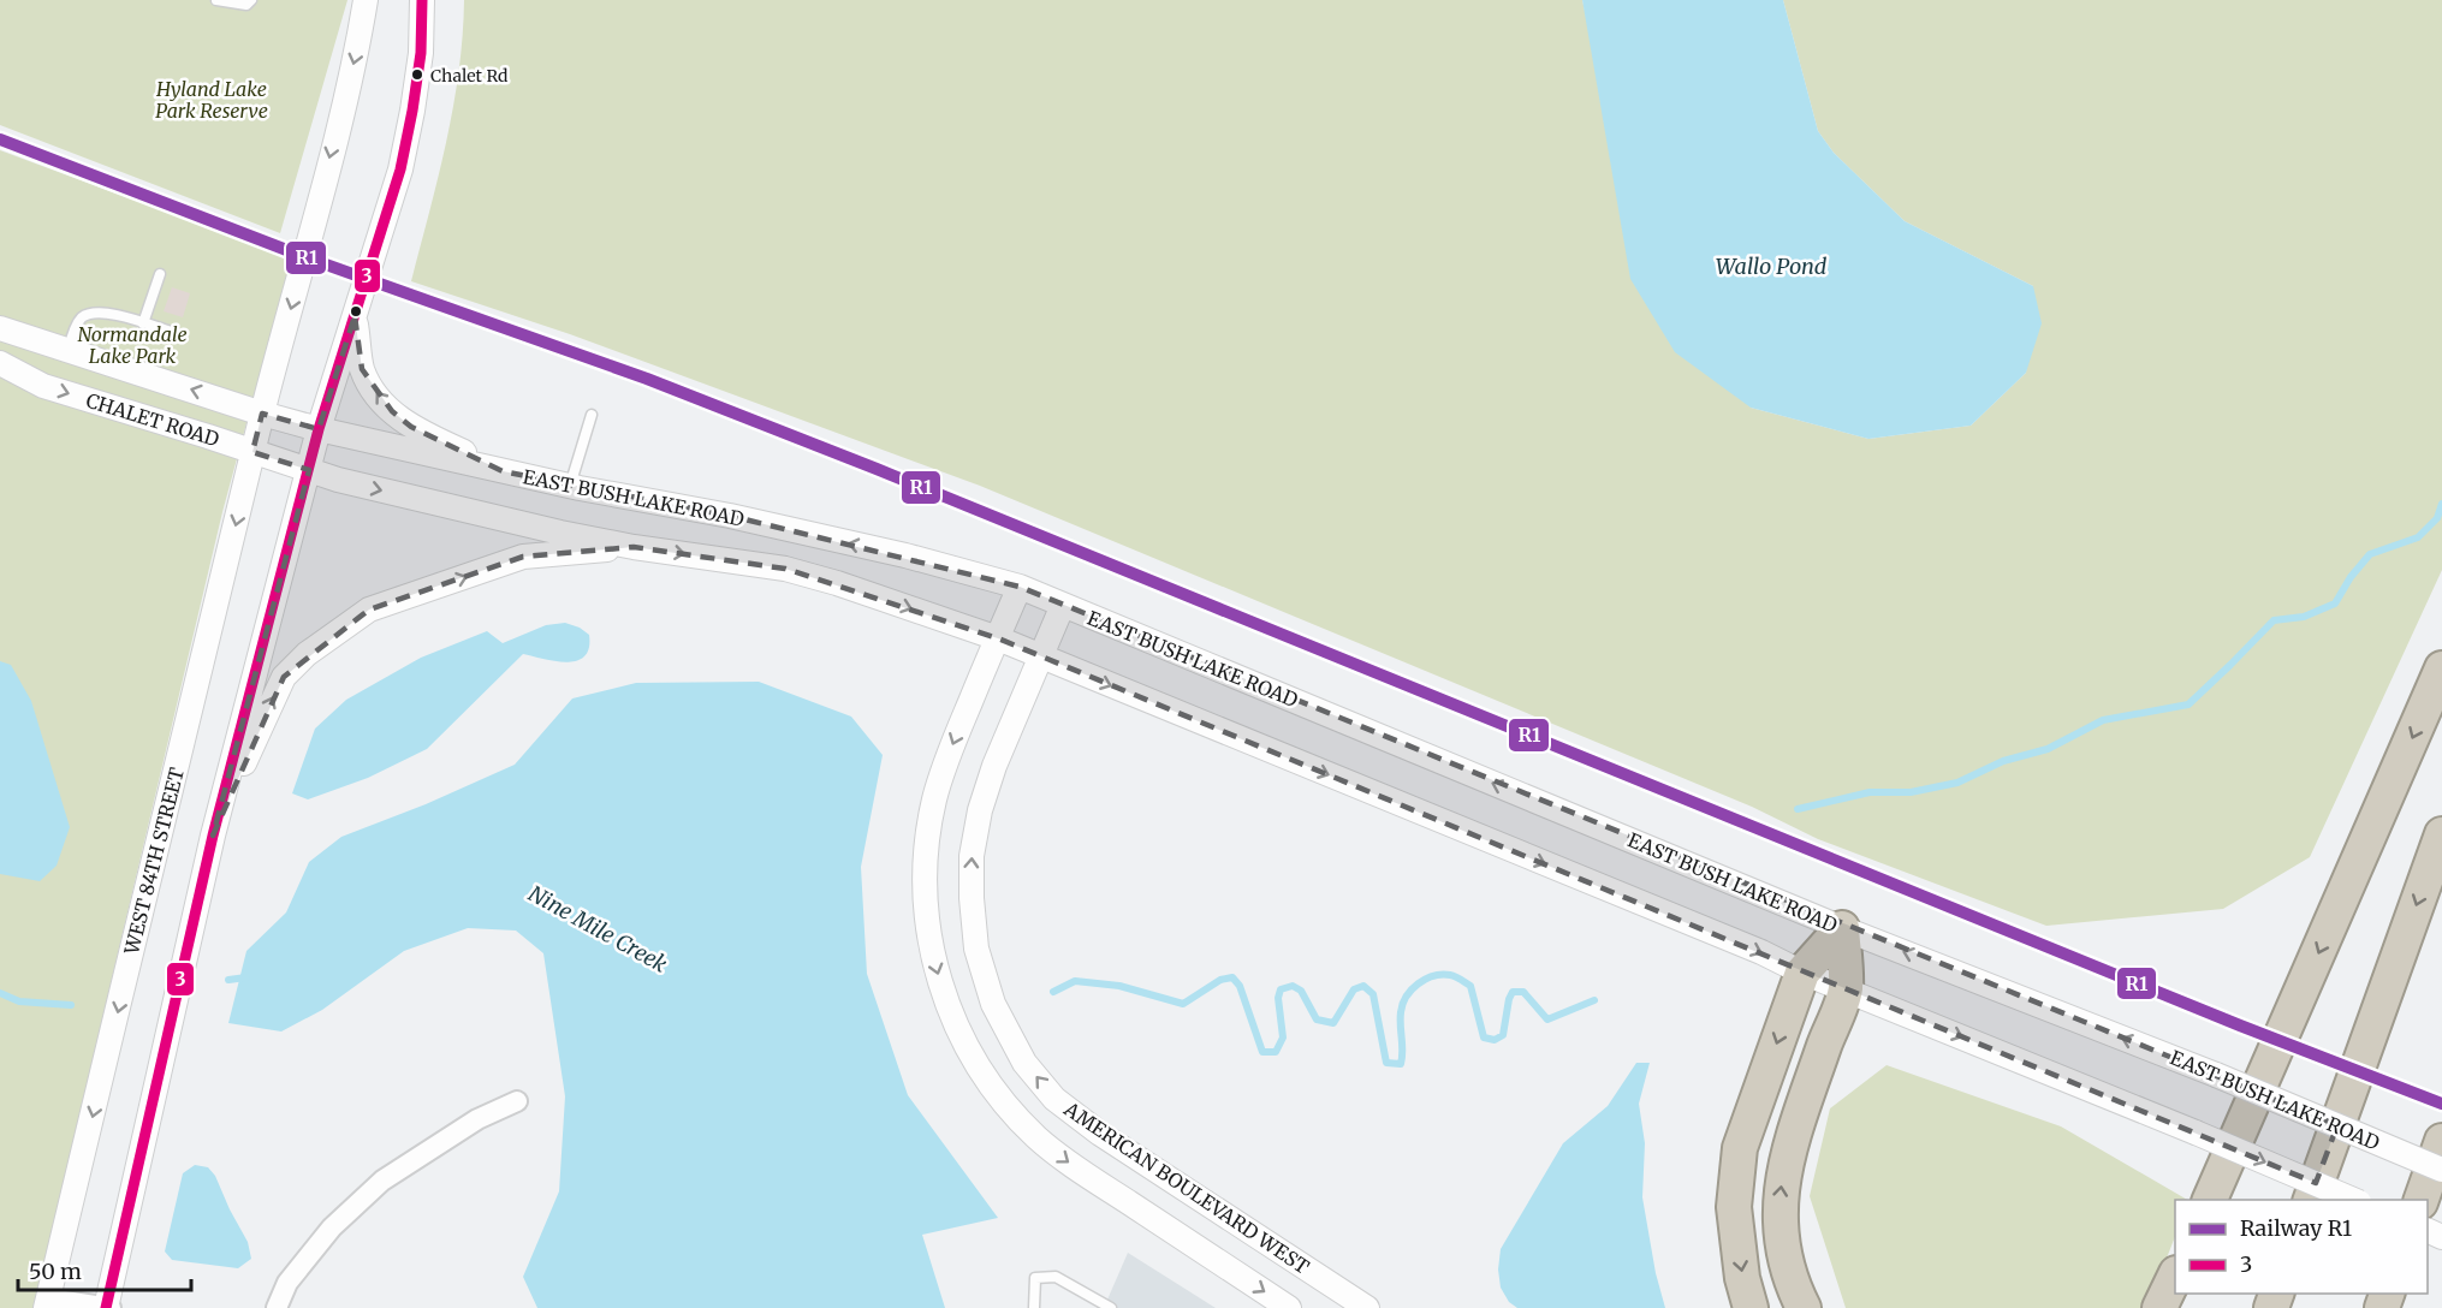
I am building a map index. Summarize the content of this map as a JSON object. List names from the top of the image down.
{
  "streets": {
    "street": [
      "CHALET ROAD",
      "EAST BUSH LAKE ROAD",
      "WEST 84TH STREET",
      "AMERICAN BOULEVARD WEST"
    ]
  },
  "crossings": [
    ["CHALET ROAD", "EAST BUSH LAKE ROAD"],
    ["CHALET ROAD", "WEST 84TH STREET"],
    ["EAST BUSH LAKE ROAD", "AMERICAN BOULEVARD WEST"]
  ],
  "one_way": ["AMERICAN BOULEVARD WEST"],
  "water": ["Wallo Pond", "Nine Mile Creek"],
  "parks": ["Hyland Lake Park Reserve", "Normandale Lake Park"],
  "places": ["Chalet Rd"],
  "lines": ["transit line 3", "rail line R1"],
  "legend": ["Railway R1", "3"],
  "scale_bar": "50 m"
}
